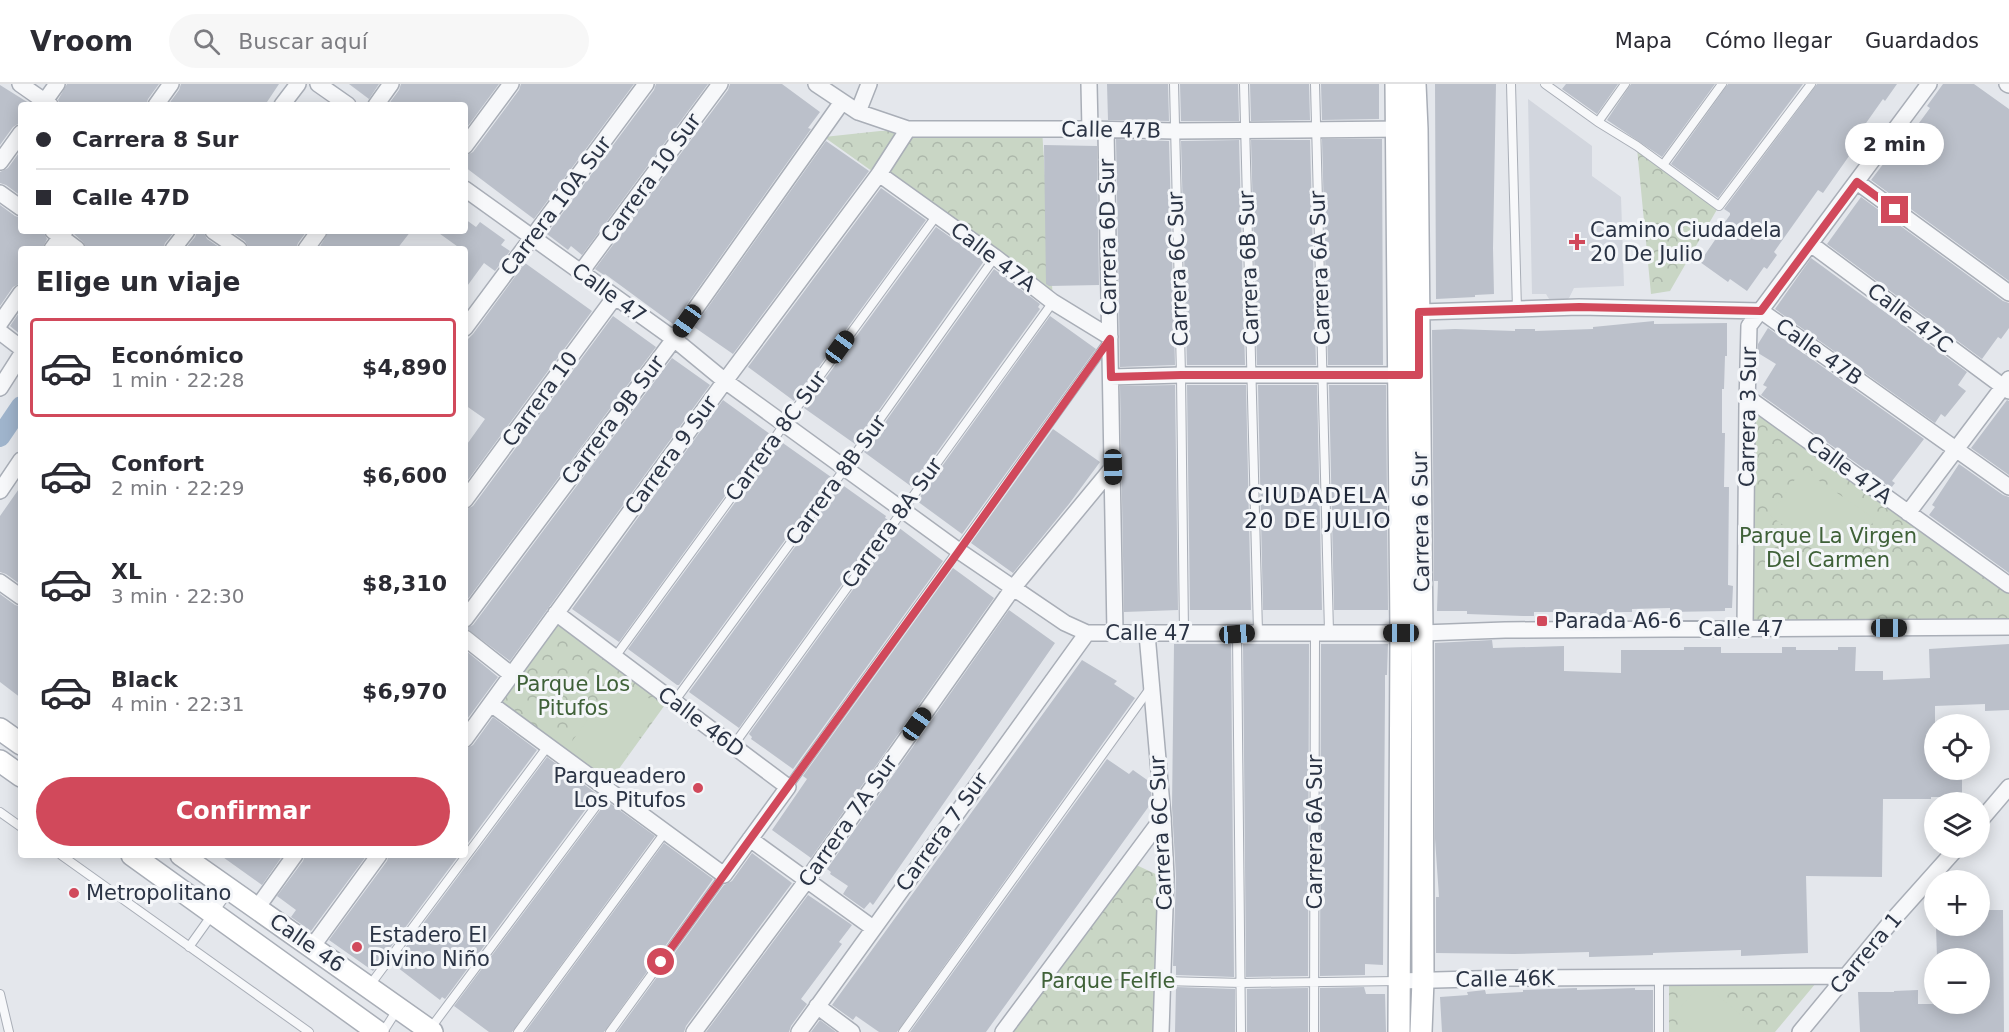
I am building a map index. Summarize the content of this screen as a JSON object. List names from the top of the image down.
{
  "streets": {
    "street": [
      "Calle 47B",
      "Carrera 10 Sur",
      "Carrera 10A Sur",
      "Carrera 6D Sur",
      "Calle 47A",
      "Carrera 6C Sur",
      "Calle 47",
      "Calle 47C",
      "Carrera 10",
      "Carrera 3 Sur",
      "Carrera 9B Sur",
      "Carrera 9 Sur",
      "Carrera 6 Sur",
      "Calle 46D",
      "Carrera 7A Sur",
      "Carrera 7 Sur",
      "Calle 46",
      "Carrera 1",
      "Calle 46K"
    ],
    "lane": [
      "Carrera 6B Sur",
      "Carrera 6A Sur",
      "Carrera 8C Sur",
      "Carrera 8B Sur",
      "Carrera 8A Sur"
    ]
  },
  "crossings": [
    ["Calle 47B", "Carrera 6D Sur"],
    ["Calle 47B", "Carrera 6B Sur"],
    ["Calle 47B", "Carrera 6A Sur"],
    ["Calle 47B", "Carrera 6C Sur"],
    ["Calle 47B", "Carrera 3 Sur"],
    ["Calle 47B", "Carrera 9B Sur"],
    ["Calle 47B", "Carrera 9 Sur"],
    ["Calle 47B", "Carrera 6 Sur"],
    ["Carrera 10 Sur", "Calle 47"],
    ["Carrera 10A Sur", "Calle 47"],
    ["Carrera 6D Sur", "Calle 47A"],
    ["Carrera 6D Sur", "Calle 47"],
    ["Carrera 6D Sur", "Carrera 7A Sur"],
    ["Calle 47A", "Carrera 3 Sur"],
    ["Calle 47A", "Carrera 8C Sur"],
    ["Calle 47A", "Carrera 9 Sur"],
    ["Calle 47A", "Carrera 8B Sur"],
    ["Calle 47A", "Carrera 8A Sur"],
    ["Carrera 6B Sur", "Calle 47"],
    ["Carrera 6A Sur", "Calle 47"],
    ["Carrera 6A Sur", "Calle 46K"],
    ["Carrera 6C Sur", "Calle 47"],
    ["Carrera 6C Sur", "Calle 46K"],
    ["Calle 47", "Carrera 10"],
    ["Calle 47", "Carrera 3 Sur"],
    ["Calle 47", "Carrera 9B Sur"],
    ["Calle 47", "Carrera 8C Sur"],
    ["Calle 47", "Carrera 9 Sur"],
    ["Calle 47", "Carrera 8B Sur"],
    ["Calle 47", "Carrera 6 Sur"],
    ["Calle 47", "Carrera 8A Sur"],
    ["Calle 47", "Carrera 7A Sur"],
    ["Calle 47", "Carrera 7 Sur"],
    ["Calle 47C", "Carrera 3 Sur"],
    ["Carrera 8C Sur", "Calle 46D"],
    ["Carrera 9 Sur", "Calle 46D"],
    ["Carrera 8B Sur", "Calle 46D"],
    ["Carrera 6 Sur", "Calle 46K"],
    ["Carrera 8A Sur", "Calle 46D"],
    ["Carrera 1", "Calle 46K"]
  ],
  "districts": ["CIUDADELA 20 DE JULIO"],
  "parks": ["Parque La Virgen Del Carmen", "Parque Los Pitufos", "Parque Felfle"],
  "places": {
    "health": ["Camino Ciudadela 20 De Julio"],
    "transit": ["Parada A6-6"],
    "other": ["Parqueadero Los Pitufos", "Metropolitano", "Estadero El Divino Niño"]
  },
  "page": {
    "header": "Vroom",
    "search": "Buscar aquí",
    "nav": ["Mapa", "Cómo llegar", "Guardados"],
    "banner": ["Carrera 8 Sur", "Calle 47D"],
    "bubble": "2 min",
    "heading": "Elige un viaje",
    "list": [
      {
        "name": "Económico",
        "note": "1 min · 22:28",
        "value": "$4,890"
      },
      {
        "name": "Confort",
        "note": "2 min · 22:29",
        "value": "$6,600"
      },
      {
        "name": "XL",
        "note": "3 min · 22:30",
        "value": "$8,310"
      },
      {
        "name": "Black",
        "note": "4 min · 22:31",
        "value": "$6,970"
      }
    ],
    "map_buttons": ["+", "−"],
    "buttons": "Confirmar"
  }
}
